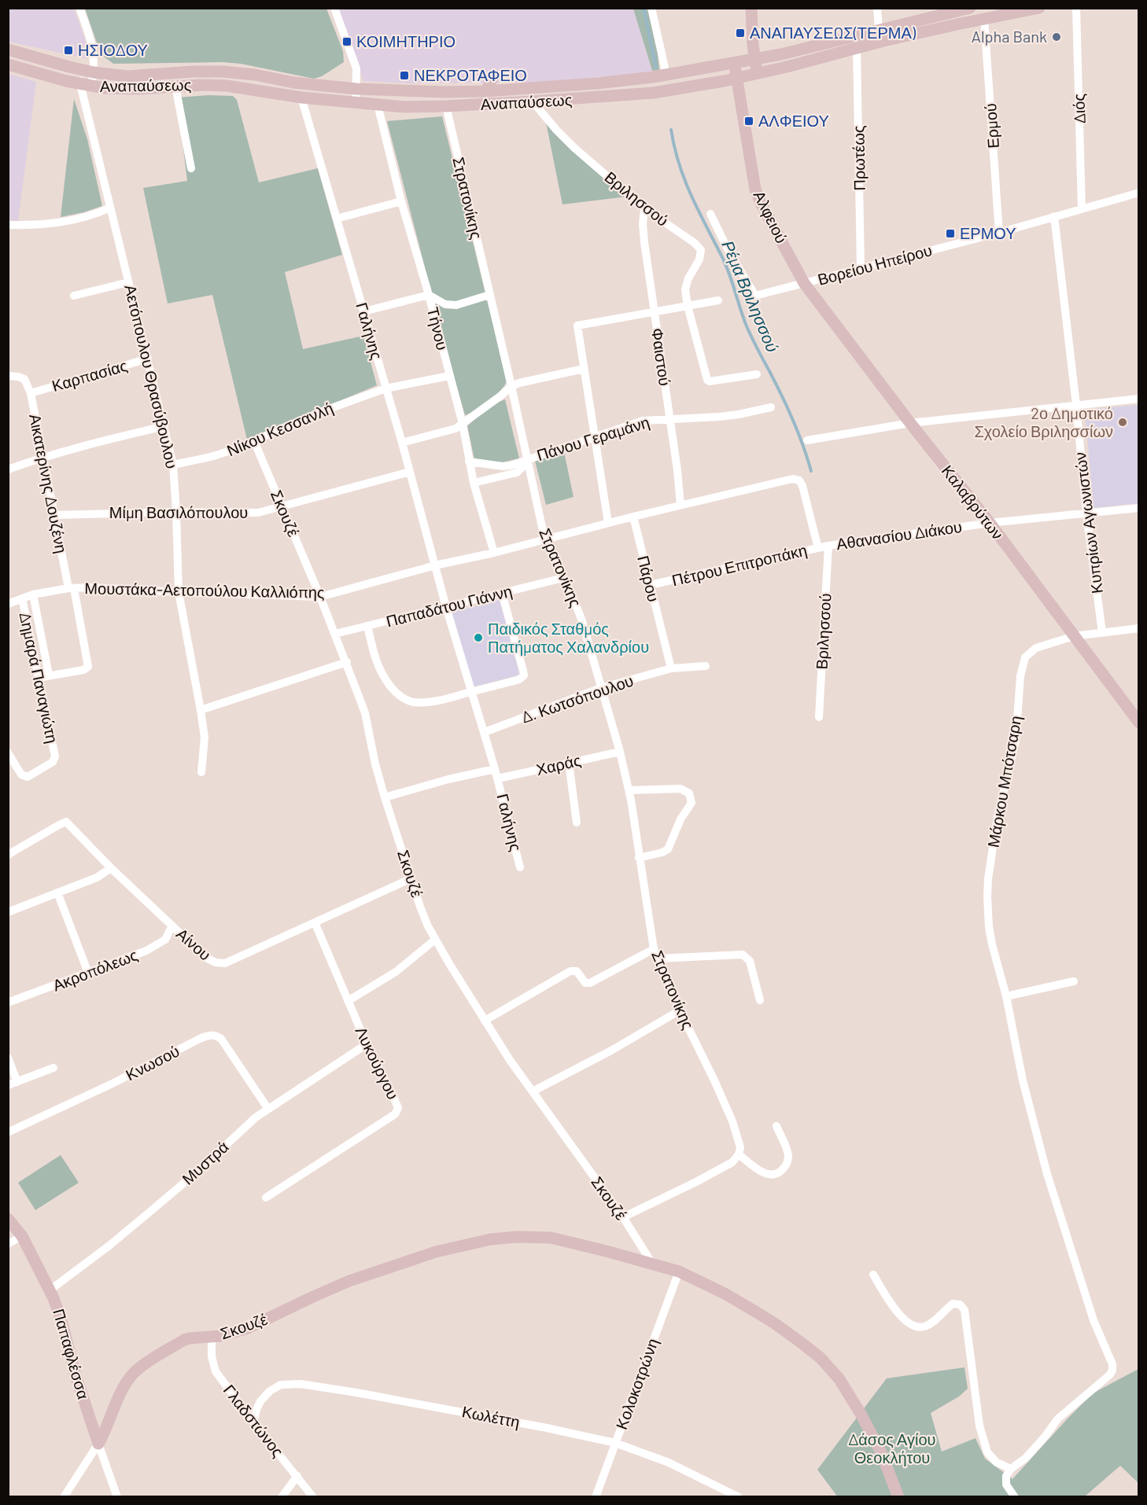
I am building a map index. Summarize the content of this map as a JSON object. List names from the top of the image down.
{
  "streets": {
    "street": [
      "Αναπαύσεως",
      "Διός",
      "Ερμού",
      "Πρωτέως",
      "Στρατονίκης",
      "Βριλησσού",
      "Αλφειού",
      "Βορείου Ηπείρου",
      "Τήνου",
      "Γαλήνης",
      "Φαιστού",
      "Καρπασίας",
      "Αετόπουλου Θρασύβουλου",
      "Νίκου Κεσσανλή",
      "Πάνου Γεραμάνη",
      "Αικατερίνης Δουζένη",
      "Καλαβρύτων",
      "Μίμη Βασιλόπουλου",
      "Σκουζέ",
      "Κυπρίων Αγωνιστών",
      "Αθανασίου Διάκου",
      "Πέτρου Επιτροπάκη",
      "Πάρου",
      "Μουστάκα-Αετοπούλου Καλλιόπης",
      "Παπαδάτου Γιάννη",
      "Δημαρά Παναγιώτη",
      "Δ. Κωτσόπουλου",
      "Χαράς",
      "Μάρκου Μπότσαρη",
      "Αίνου",
      "Ακροπόλεως",
      "Κνωσού",
      "Λυκούργου",
      "Μυστρά",
      "Παπαφλέσσα",
      "Κολοκοτρώνη",
      "Κωλέττη",
      "Γλαδστώνος"
    ]
  },
  "crossings": [
    ["Αναπαύσεως", "Ερμού"],
    ["Αναπαύσεως", "Πρωτέως"],
    ["Αναπαύσεως", "Στρατονίκης"],
    ["Αναπαύσεως", "Βριλησσού"],
    ["Αναπαύσεως", "Αλφειού"],
    ["Αναπαύσεως", "Τήνου"],
    ["Αναπαύσεως", "Γαλήνης"],
    ["Αναπαύσεως", "Αετόπουλου Θρασύβουλου"],
    ["Διός", "Βορείου Ηπείρου"],
    ["Ερμού", "Βορείου Ηπείρου"],
    ["Πρωτέως", "Βορείου Ηπείρου"],
    ["Στρατονίκης", "Πάνου Γεραμάνη"],
    ["Στρατονίκης", "Μουστάκα-Αετοπούλου Καλλιόπης"],
    ["Στρατονίκης", "Παπαδάτου Γιάννη"],
    ["Στρατονίκης", "Δ. Κωτσόπουλου"],
    ["Στρατονίκης", "Χαράς"],
    ["Βριλησσού", "Φαιστού"],
    ["Βριλησσού", "Αθανασίου Διάκου"],
    ["Βριλησσού", "Πέτρου Επιτροπάκη"],
    ["Αλφειού", "Βορείου Ηπείρου"],
    ["Αλφειού", "Καλαβρύτων"],
    ["Βορείου Ηπείρου", "Καλαβρύτων"],
    ["Βορείου Ηπείρου", "Κυπρίων Αγωνιστών"],
    ["Τήνου", "Νίκου Κεσσανλή"],
    ["Τήνου", "Πάνου Γεραμάνη"],
    ["Τήνου", "Μουστάκα-Αετοπούλου Καλλιόπης"],
    ["Γαλήνης", "Νίκου Κεσσανλή"],
    ["Γαλήνης", "Μίμη Βασιλόπουλου"],
    ["Γαλήνης", "Μουστάκα-Αετοπούλου Καλλιόπης"],
    ["Γαλήνης", "Παπαδάτου Γιάννη"],
    ["Γαλήνης", "Δ. Κωτσόπουλου"],
    ["Γαλήνης", "Χαράς"],
    ["Φαιστού", "Πάνου Γεραμάνη"],
    ["Φαιστού", "Μουστάκα-Αετοπούλου Καλλιόπης"],
    ["Καρπασίας", "Αετόπουλου Θρασύβουλου"],
    ["Καρπασίας", "Αικατερίνης Δουζένη"],
    ["Αετόπουλου Θρασύβουλου", "Νίκου Κεσσανλή"],
    ["Αετόπουλου Θρασύβουλου", "Μίμη Βασιλόπουλου"],
    ["Αετόπουλου Θρασύβουλου", "Μουστάκα-Αετοπούλου Καλλιόπης"],
    ["Νίκου Κεσσανλή", "Σκουζέ"],
    ["Αικατερίνης Δουζένη", "Μίμη Βασιλόπουλου"],
    ["Αικατερίνης Δουζένη", "Μουστάκα-Αετοπούλου Καλλιόπης"],
    ["Καλαβρύτων", "Αθανασίου Διάκου"],
    ["Καλαβρύτων", "Μάρκου Μπότσαρη"],
    ["Μίμη Βασιλόπουλου", "Σκουζέ"],
    ["Σκουζέ", "Μουστάκα-Αετοπούλου Καλλιόπης"],
    ["Σκουζέ", "Παπαδάτου Γιάννη"],
    ["Σκουζέ", "Αίνου"],
    ["Σκουζέ", "Παπαφλέσσα"],
    ["Σκουζέ", "Κολοκοτρώνη"],
    ["Σκουζέ", "Γλαδστώνος"],
    ["Κυπρίων Αγωνιστών", "Αθανασίου Διάκου"],
    ["Κυπρίων Αγωνιστών", "Μάρκου Μπότσαρη"],
    ["Αθανασίου Διάκου", "Πέτρου Επιτροπάκη"],
    ["Πέτρου Επιτροπάκη", "Πάρου"],
    ["Πέτρου Επιτροπάκη", "Μουστάκα-Αετοπούλου Καλλιόπης"],
    ["Πάρου", "Μουστάκα-Αετοπούλου Καλλιόπης"],
    ["Πάρου", "Δ. Κωτσόπουλου"],
    ["Μουστάκα-Αετοπούλου Καλλιόπης", "Δημαρά Παναγιώτη"],
    ["Αίνου", "Ακροπόλεως"],
    ["Αίνου", "Λυκούργου"],
    ["Κνωσού", "Μυστρά"],
    ["Λυκούργου", "Μυστρά"],
    ["Μυστρά", "Παπαφλέσσα"],
    ["Κολοκοτρώνη", "Κωλέττη"],
    ["Κωλέττη", "Γλαδστώνος"]
  ],
  "water": ["Ρέμα Βριλησσού"],
  "parks": ["Δάσος Αγίου Θεοκλήτου"],
  "places": {
    "transit": [
      "ΑΝΑΠΑΥΣΕΩΣ(ΤΕΡΜΑ)",
      "ΚΟΙΜΗΤΗΡΙΟ",
      "ΗΣΙΟΔΟΥ",
      "ΝΕΚΡΟΤΑΦΕΙΟ",
      "ΑΛΦΕΙΟΥ",
      "ΕΡΜΟΥ"
    ],
    "other": ["Alpha Bank", "2ο Δημοτικό Σχολείο Βριλησσίων", "Παιδικός Σταθμός Πατήματος Χαλανδρίου"]
  }
}
